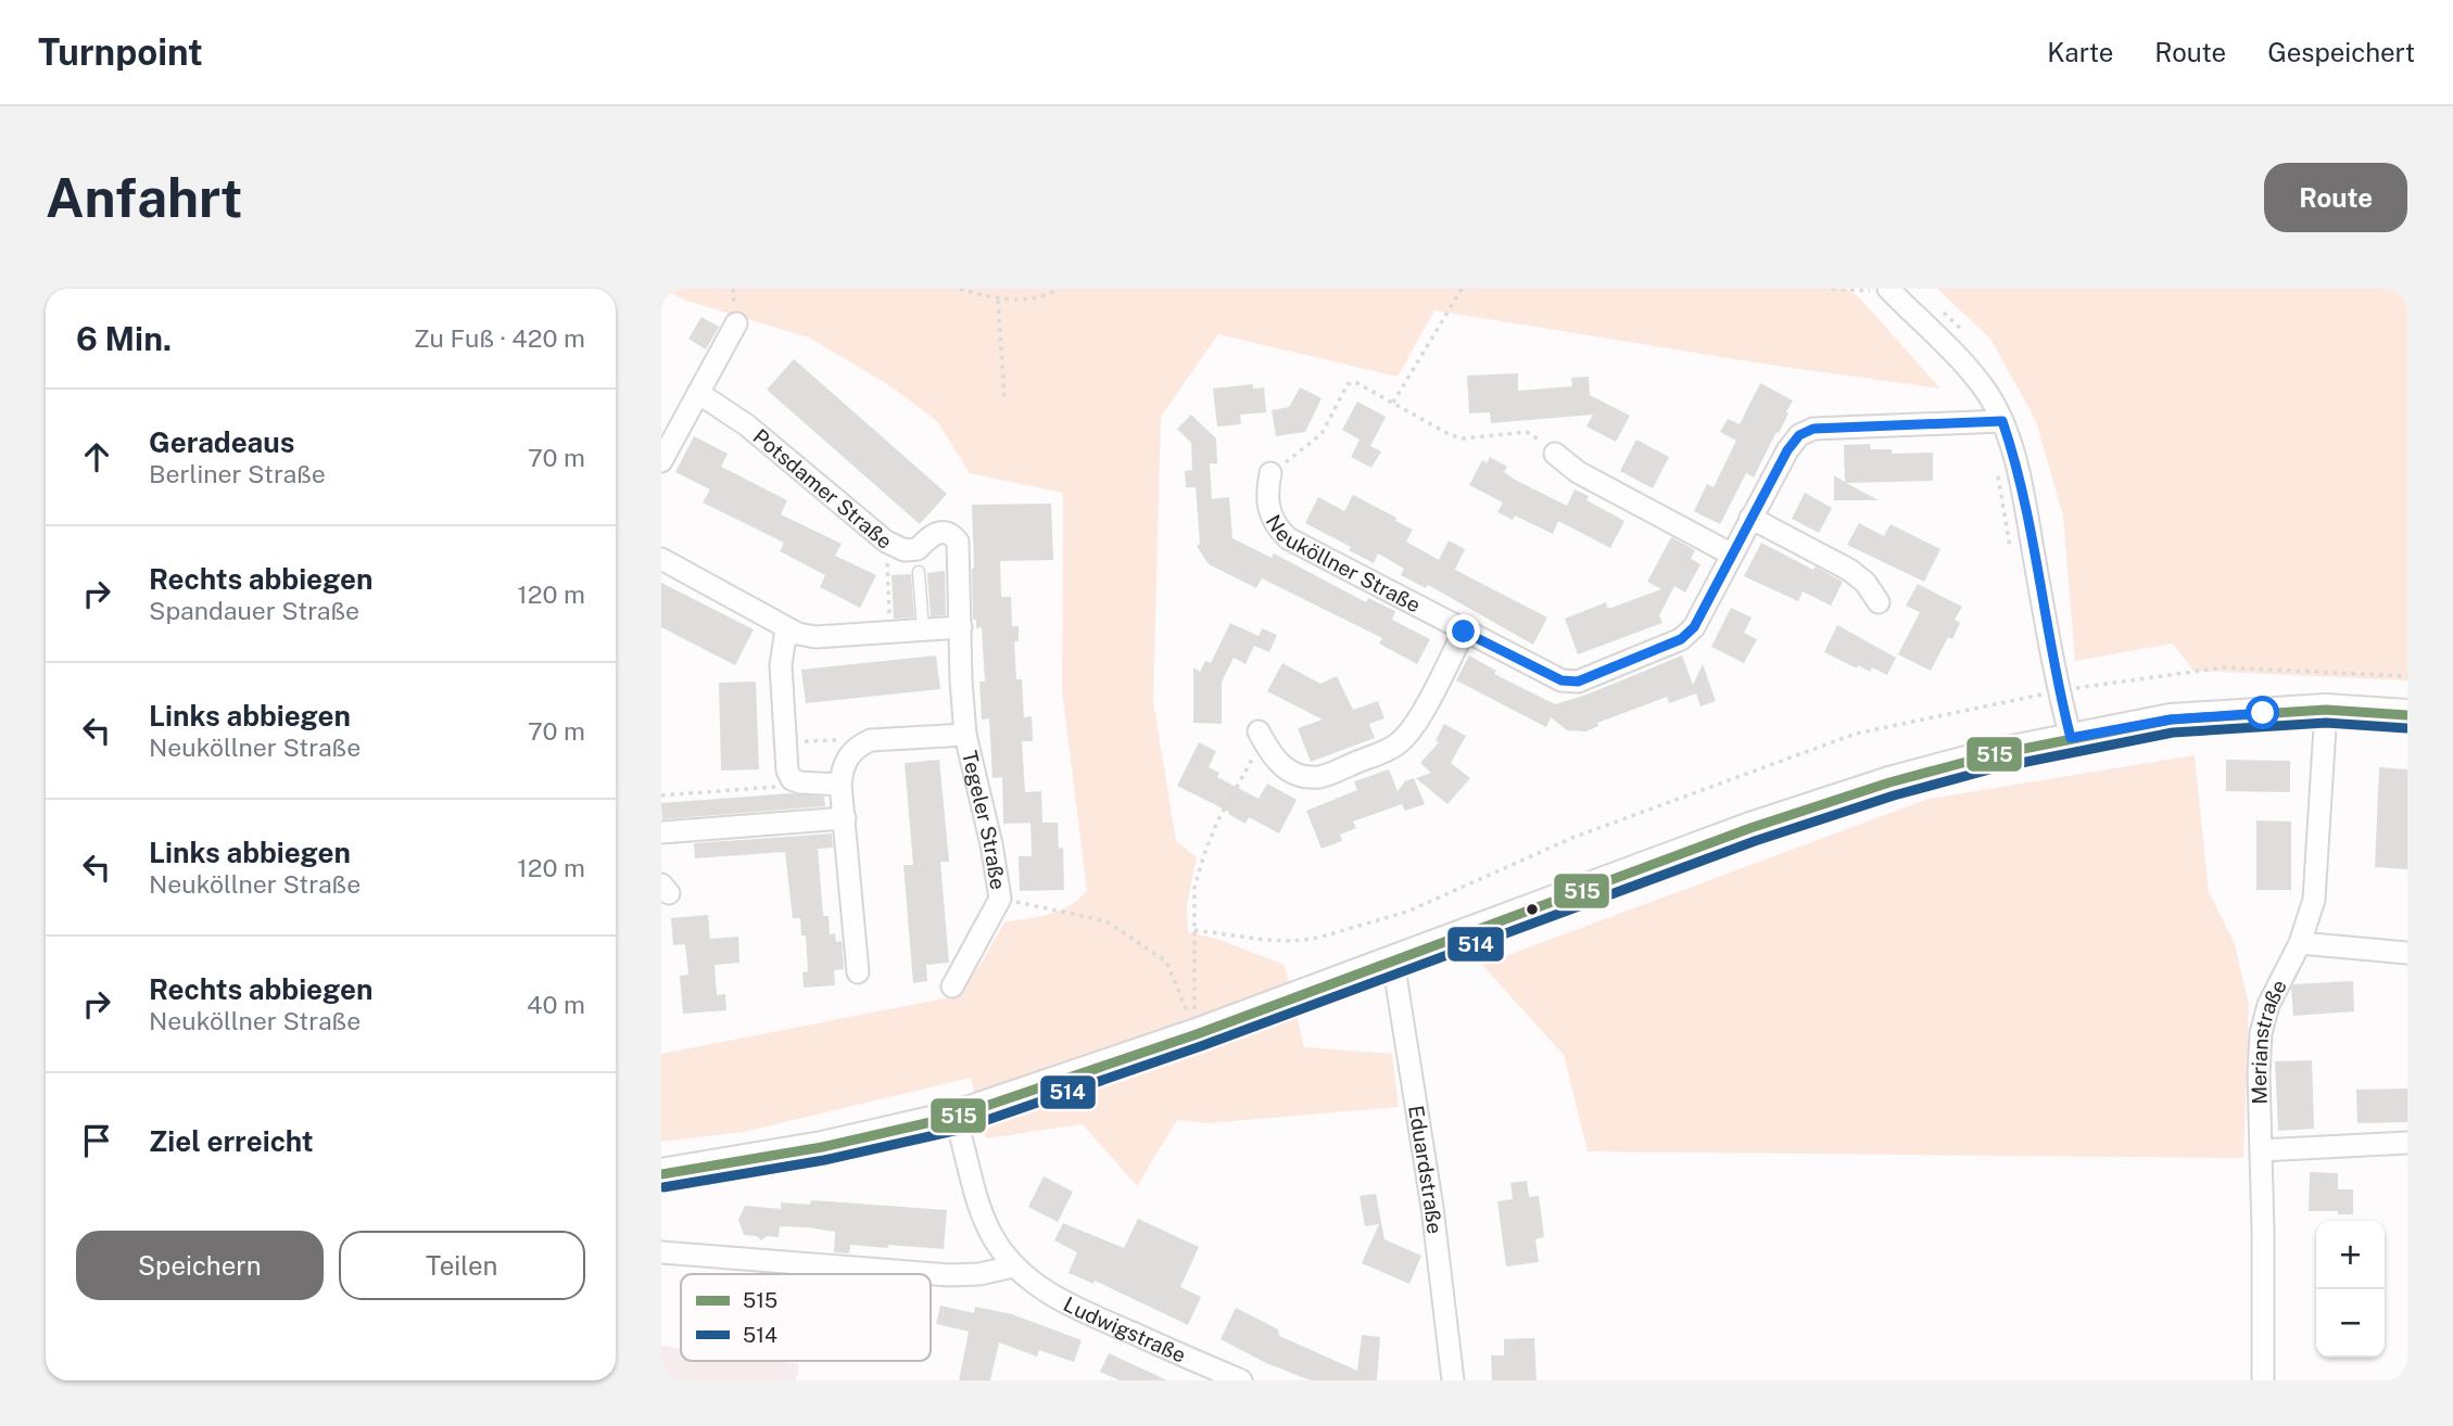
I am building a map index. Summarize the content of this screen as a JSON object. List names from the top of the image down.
{
  "streets": {
    "street": [
      "Potsdamer Straße",
      "Neuköllner Straße",
      "Tegeler Straße",
      "Merianstraße",
      "Eduardstraße",
      "Ludwigstraße"
    ]
  },
  "crossings": [
    ["Potsdamer Straße", "Tegeler Straße"]
  ],
  "lines": ["transit line 515", "transit line 514"],
  "legend": ["515", "514"],
  "page": {
    "header": "Turnpoint",
    "nav": ["Karte", "Route", "Gespeichert"],
    "buttons": [
      "Route",
      ["Speichern", "Teilen"]
    ],
    "title": "Anfahrt",
    "heading": ["6 Min.", "Zu Fuß · 420 m"],
    "list": [
      ["Geradeaus", "Berliner Straße", "70 m"],
      ["Rechts abbiegen", "Spandauer Straße", "120 m"],
      ["Links abbiegen", "Neuköllner Straße", "70 m"],
      ["Links abbiegen", "Neuköllner Straße", "120 m"],
      ["Rechts abbiegen", "Neuköllner Straße", "40 m"],
      "Ziel erreicht"
    ],
    "map_buttons": ["+", "−"]
  }
}
